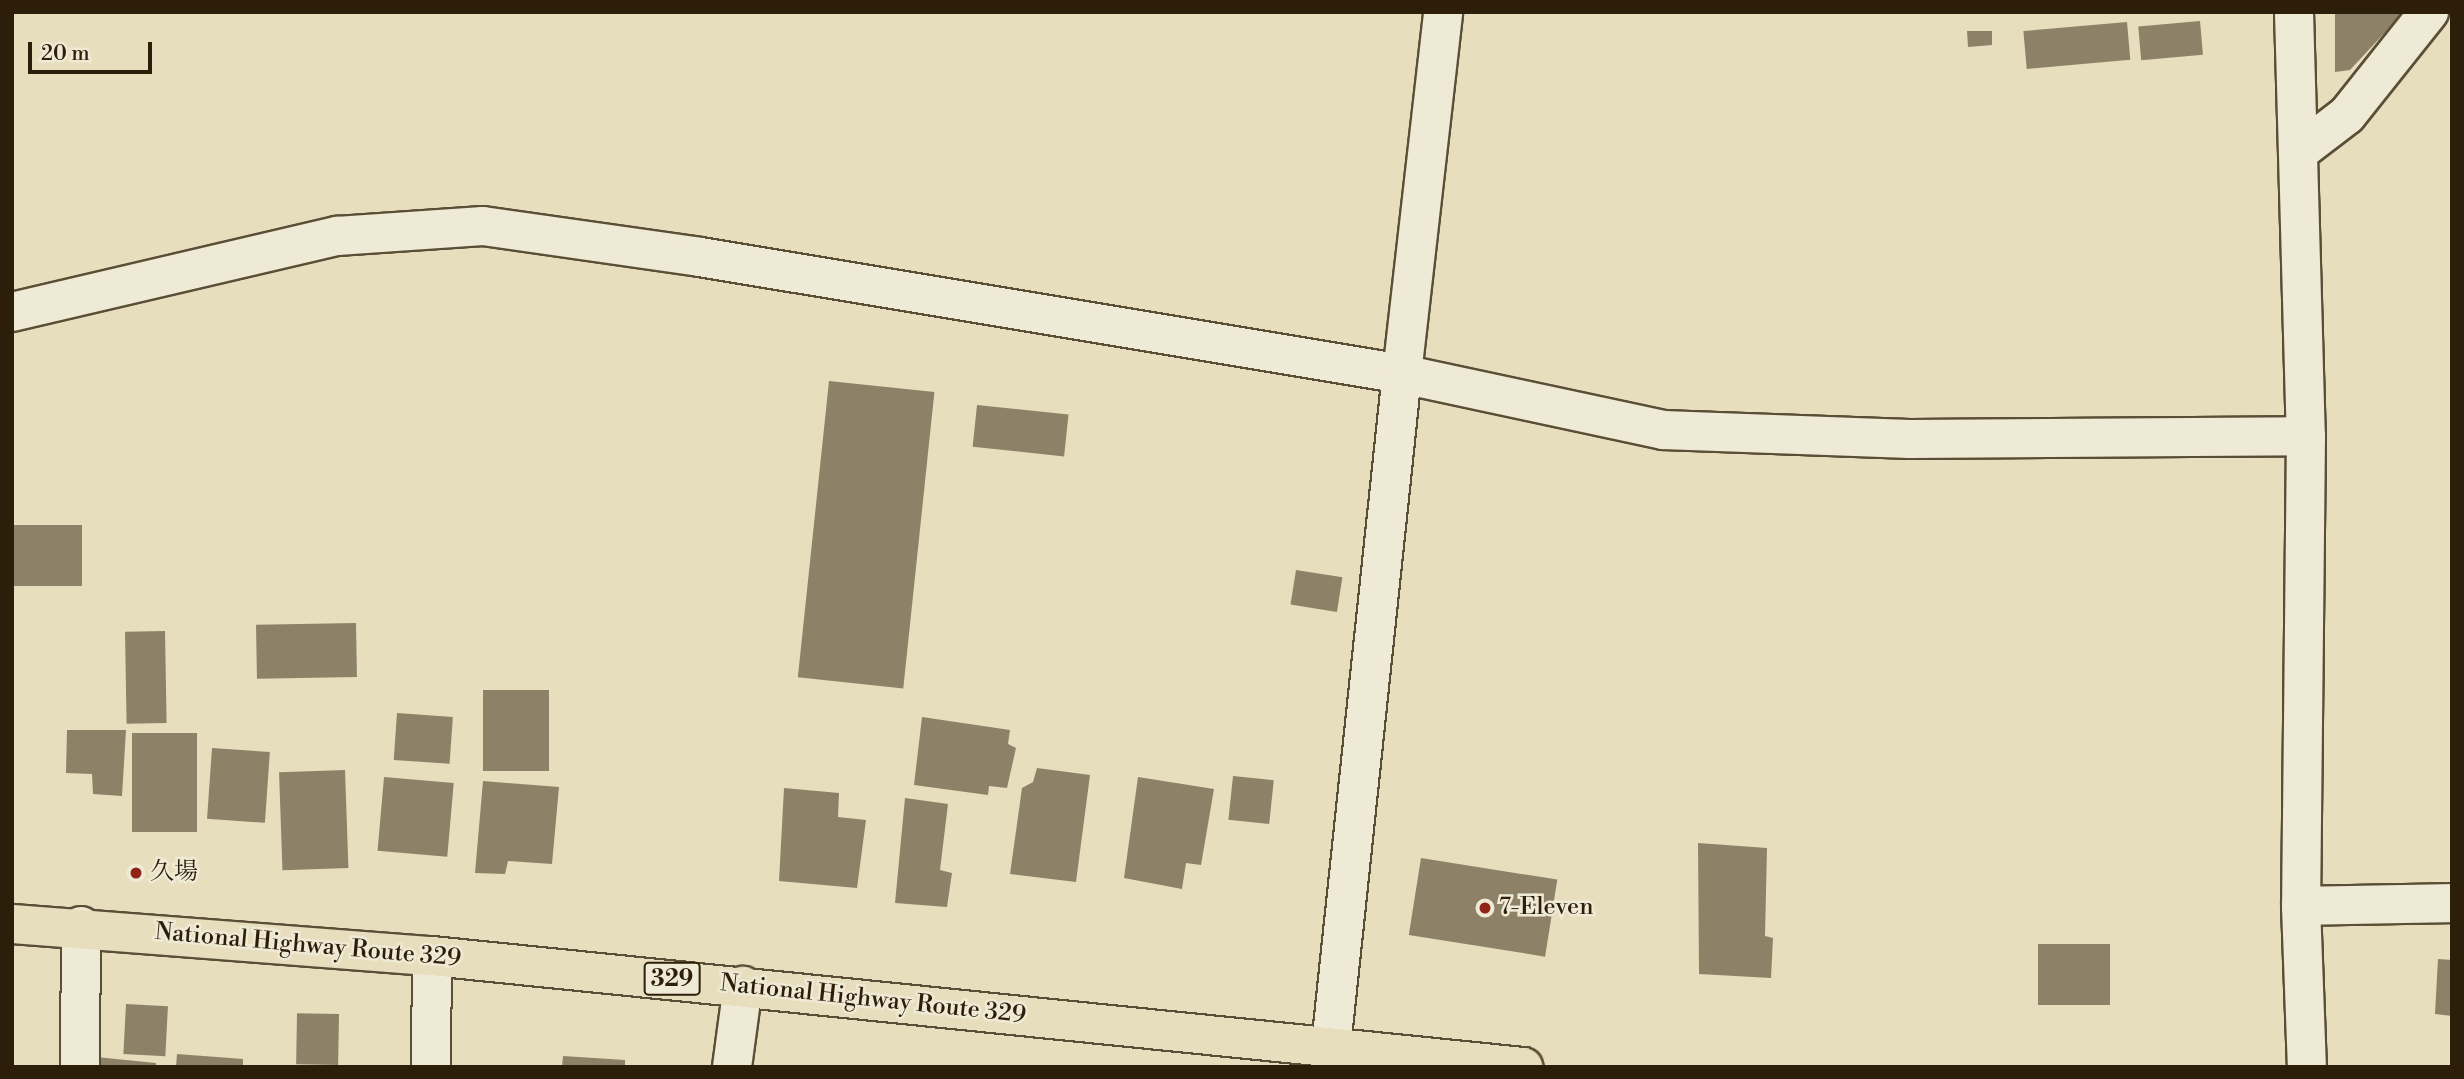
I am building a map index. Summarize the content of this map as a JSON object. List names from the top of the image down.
{
  "streets": {
    "highway": ["National Highway Route 329", "329"]
  },
  "places": ["久場", "7-Eleven"],
  "scale_bar": "20 m"
}
